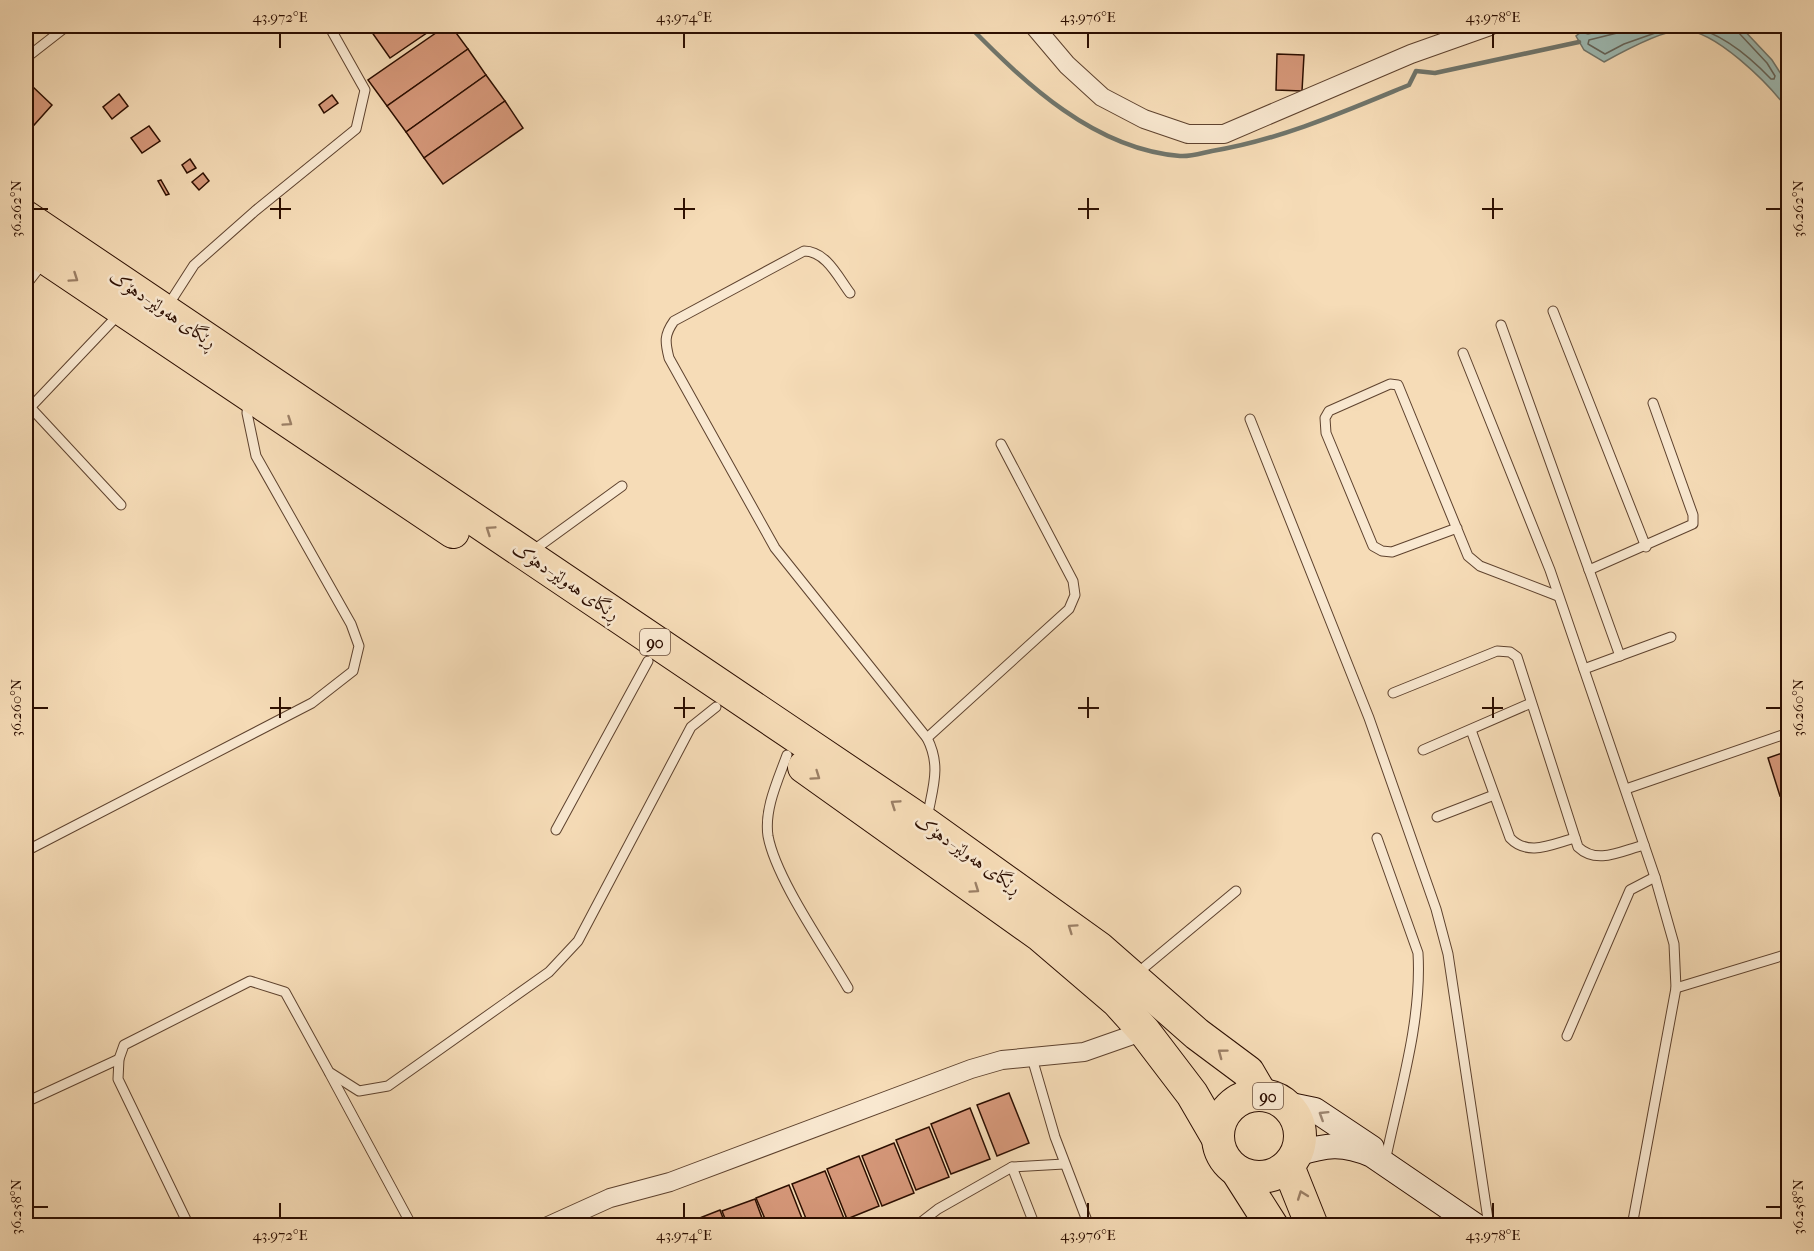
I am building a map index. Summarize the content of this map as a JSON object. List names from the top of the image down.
{
  "streets": {
    "highway": ["ڕێگای هەولێر-دهۆک", "90"]
  },
  "crossings": [
    ["ڕێگای هەولێر-دهۆک", "90"]
  ],
  "coordinates": [
    "43.972°E",
    "43.974°E",
    "43.976°E",
    "43.978°E",
    "36.262°N",
    "36.260°N",
    "36.258°N"
  ]
}
